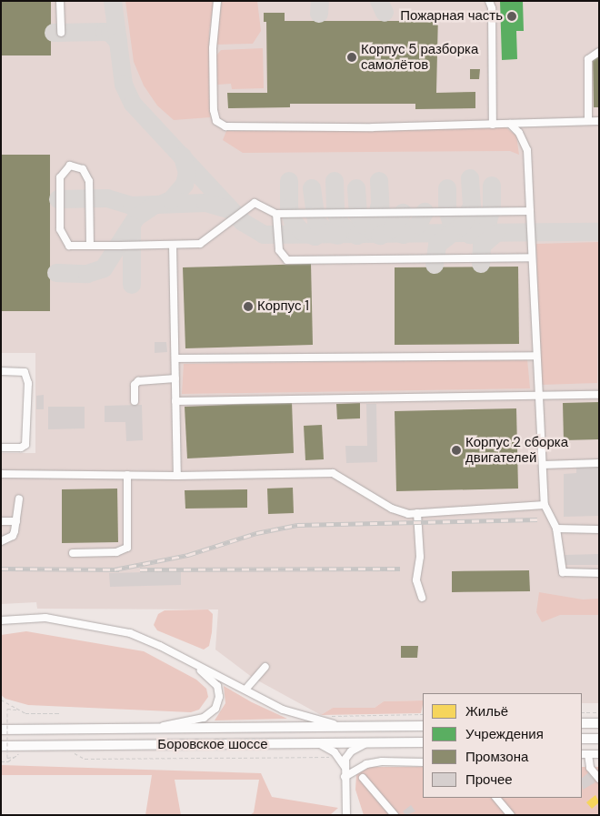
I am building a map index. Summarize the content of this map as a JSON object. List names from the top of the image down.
{
  "streets": {
    "main road": ["Боровское шоссе"]
  },
  "places": [
    "Пожарная часть",
    "Корпус 5 разборка самолётов",
    "Корпус 1",
    "Корпус 2 сборка двигателей"
  ],
  "legend": [
    "Жильё",
    "Учреждения",
    "Промзона",
    "Прочее"
  ]
}
